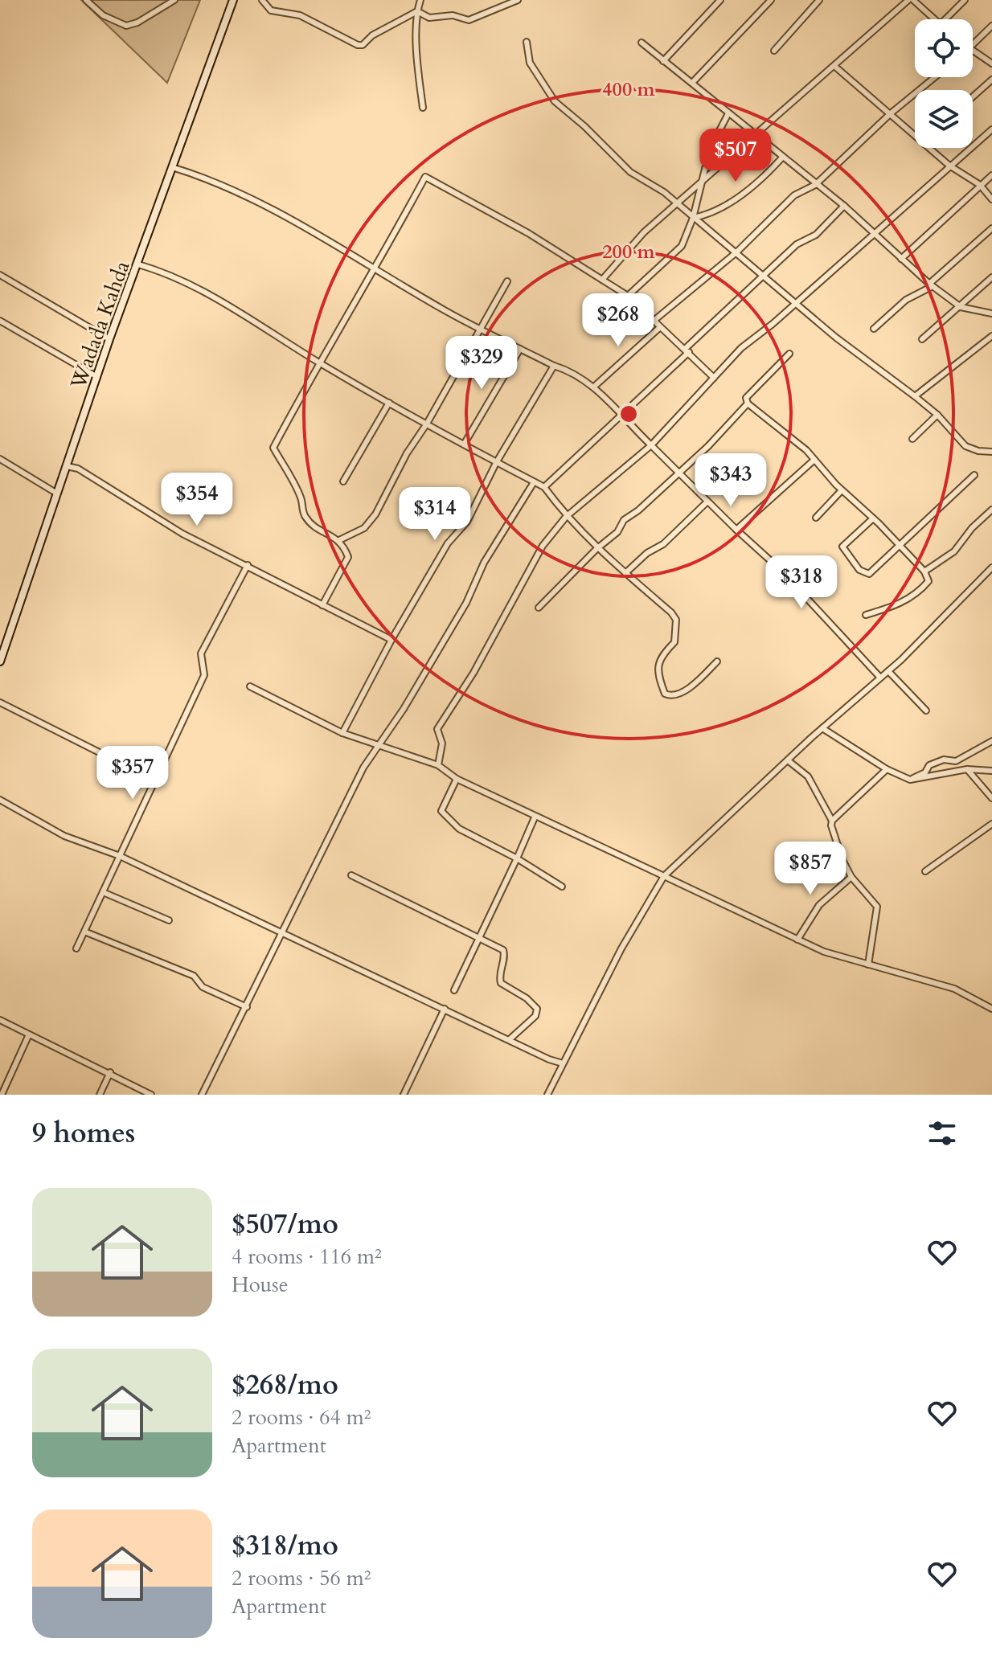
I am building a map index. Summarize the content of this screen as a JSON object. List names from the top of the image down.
{
  "streets": {
    "main road": ["Wadada Kahda"]
  },
  "page": {
    "price": [
      "$507",
      "$268",
      "$329",
      "$343",
      "$354",
      "$314",
      "$318",
      "$357",
      "$857"
    ],
    "heading": "9 homes",
    "list": [
      {
        "name": "$507/mo",
        "note": "4 rooms · 116 m² · House"
      },
      {
        "name": "$268/mo",
        "note": "2 rooms · 64 m² · Apartment"
      },
      {
        "name": "$318/mo",
        "note": "2 rooms · 56 m² · Apartment"
      }
    ]
  },
  "rings": ["400 m", "200 m"]
}
